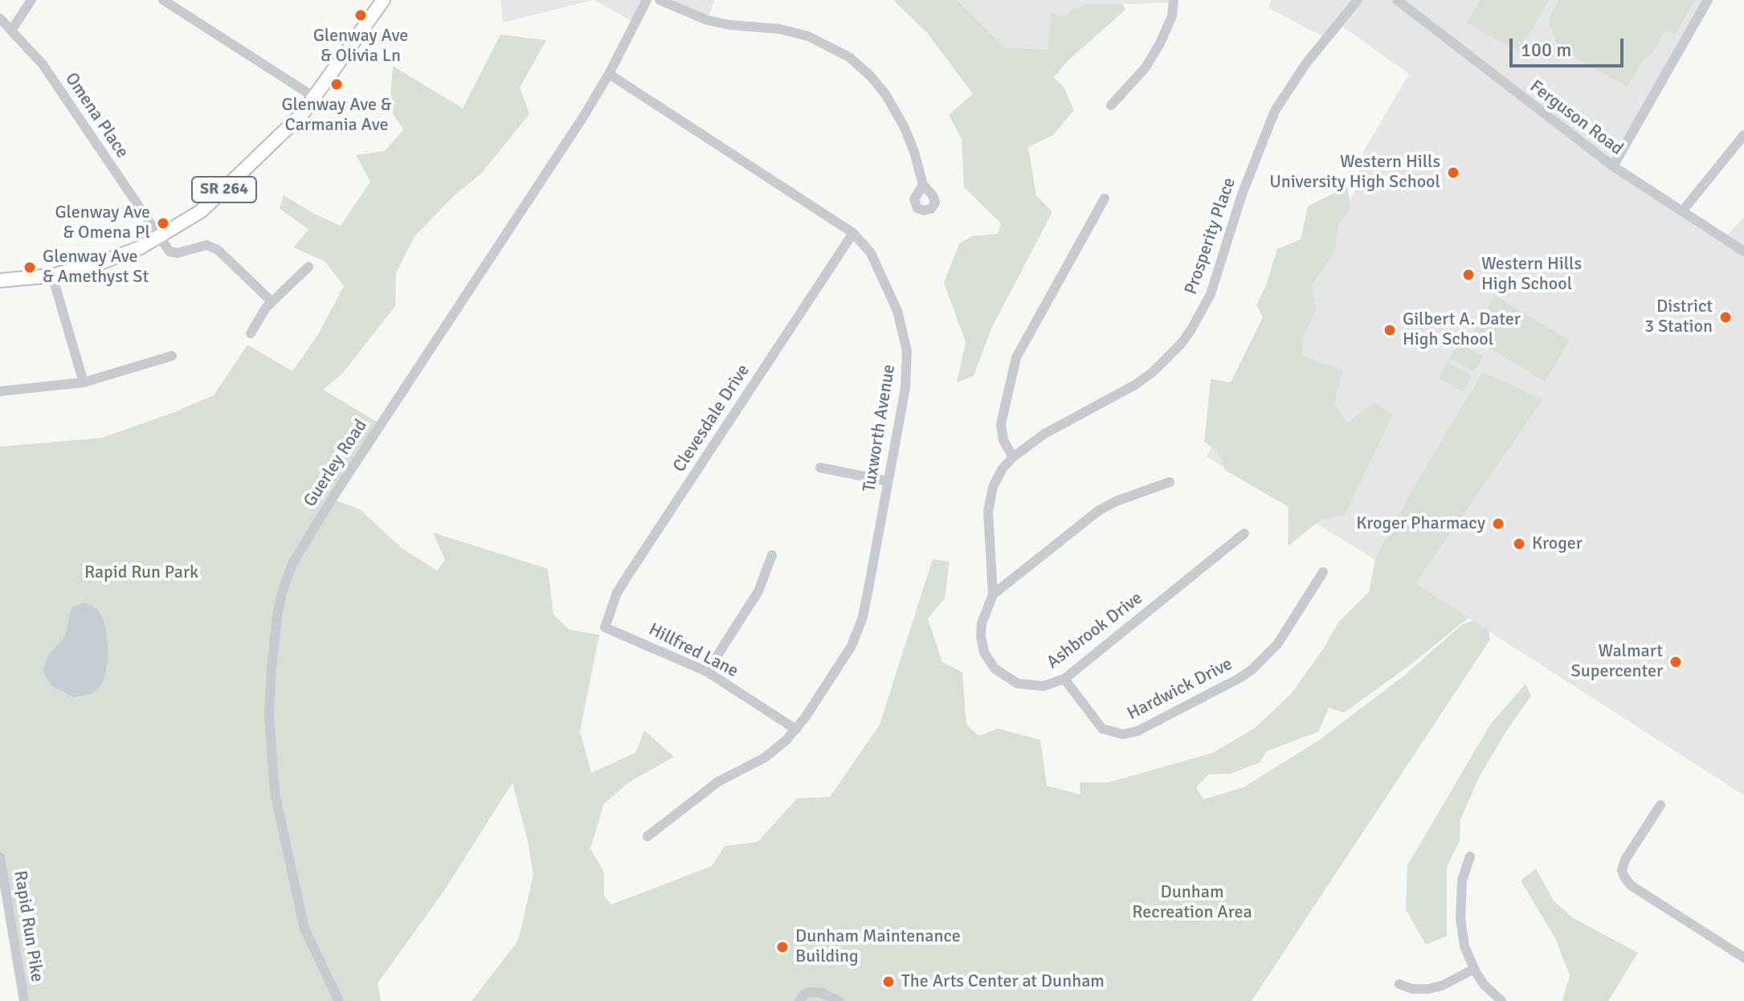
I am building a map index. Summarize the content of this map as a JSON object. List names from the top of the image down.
{
  "streets": {
    "main road": ["SR 264"],
    "street": [
      "Omena Place",
      "Ferguson Road",
      "Prosperity Place",
      "Clevesdale Drive",
      "Tuxworth Avenue",
      "Guerley Road",
      "Ashbrook Drive",
      "Hillfred Lane",
      "Hardwick Drive",
      "Rapid Run Pike"
    ]
  },
  "crossings": [
    ["Omena Place", "SR 264"],
    ["Prosperity Place", "Ashbrook Drive"],
    ["Clevesdale Drive", "Tuxworth Avenue"],
    ["Clevesdale Drive", "Hillfred Lane"],
    ["Tuxworth Avenue", "Guerley Road"],
    ["Tuxworth Avenue", "Hillfred Lane"],
    ["Ashbrook Drive", "Hardwick Drive"]
  ],
  "parks": ["Rapid Run Park", "Dunham Recreation Area"],
  "places": [
    "Glenway Ave & Olivia Ln",
    "Glenway Ave & Carmania Ave",
    "Western Hills University High School",
    "Glenway Ave & Omena Pl",
    "Glenway Ave & Amethyst St",
    "Western Hills High School",
    "District 3 Station",
    "Gilbert A. Dater High School",
    "Kroger Pharmacy",
    "Kroger",
    "Walmart Supercenter",
    "Dunham Maintenance Building",
    "The Arts Center at Dunham"
  ],
  "scale_bar": "100 m"
}
